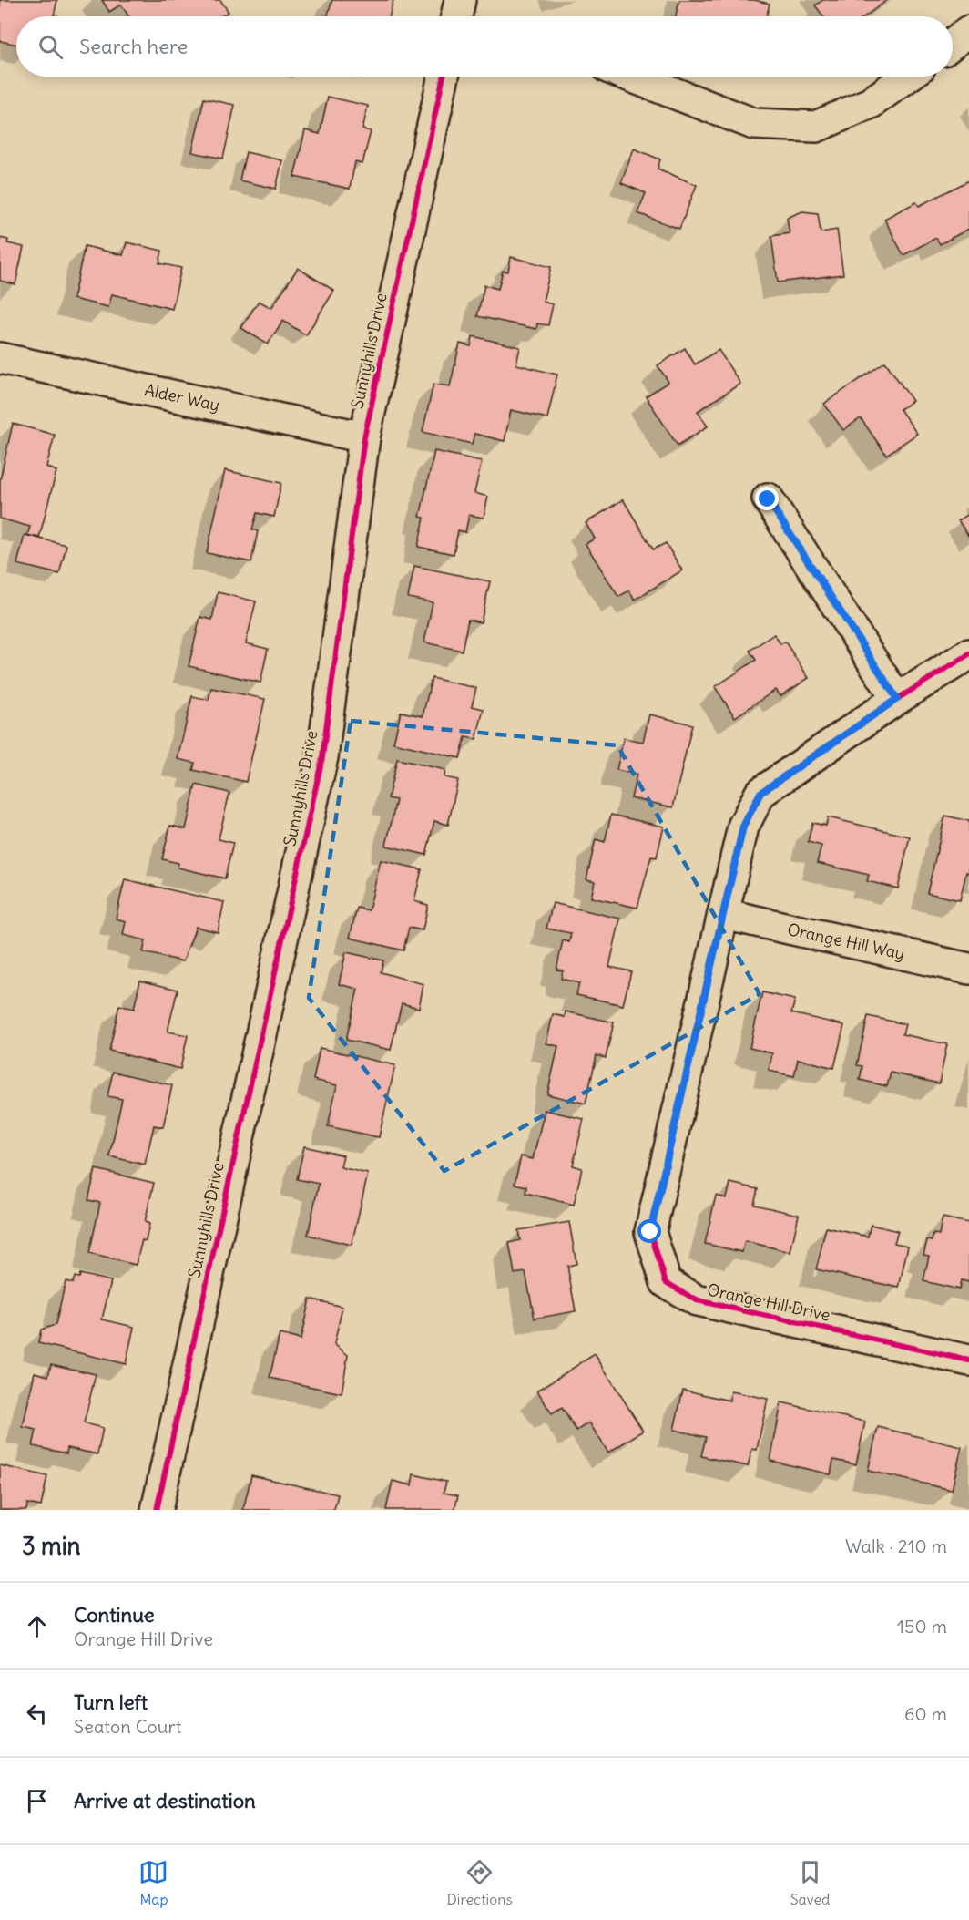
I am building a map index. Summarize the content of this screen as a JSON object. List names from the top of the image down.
{
  "streets": {
    "street": [
      "Sunnyhills Drive",
      "Alder Way",
      "Orange Hill Way",
      "Orange Hill Drive"
    ]
  },
  "crossings": [
    ["Sunnyhills Drive", "Alder Way"],
    ["Orange Hill Way", "Orange Hill Drive"]
  ],
  "page": {
    "search": "Search here",
    "heading": ["3 min", "Walk · 210 m"],
    "list": [
      ["Continue", "Orange Hill Drive", "150 m"],
      ["Turn left", "Seaton Court", "60 m"],
      "Arrive at destination"
    ],
    "nav": ["Map", "Directions", "Saved"]
  }
}
